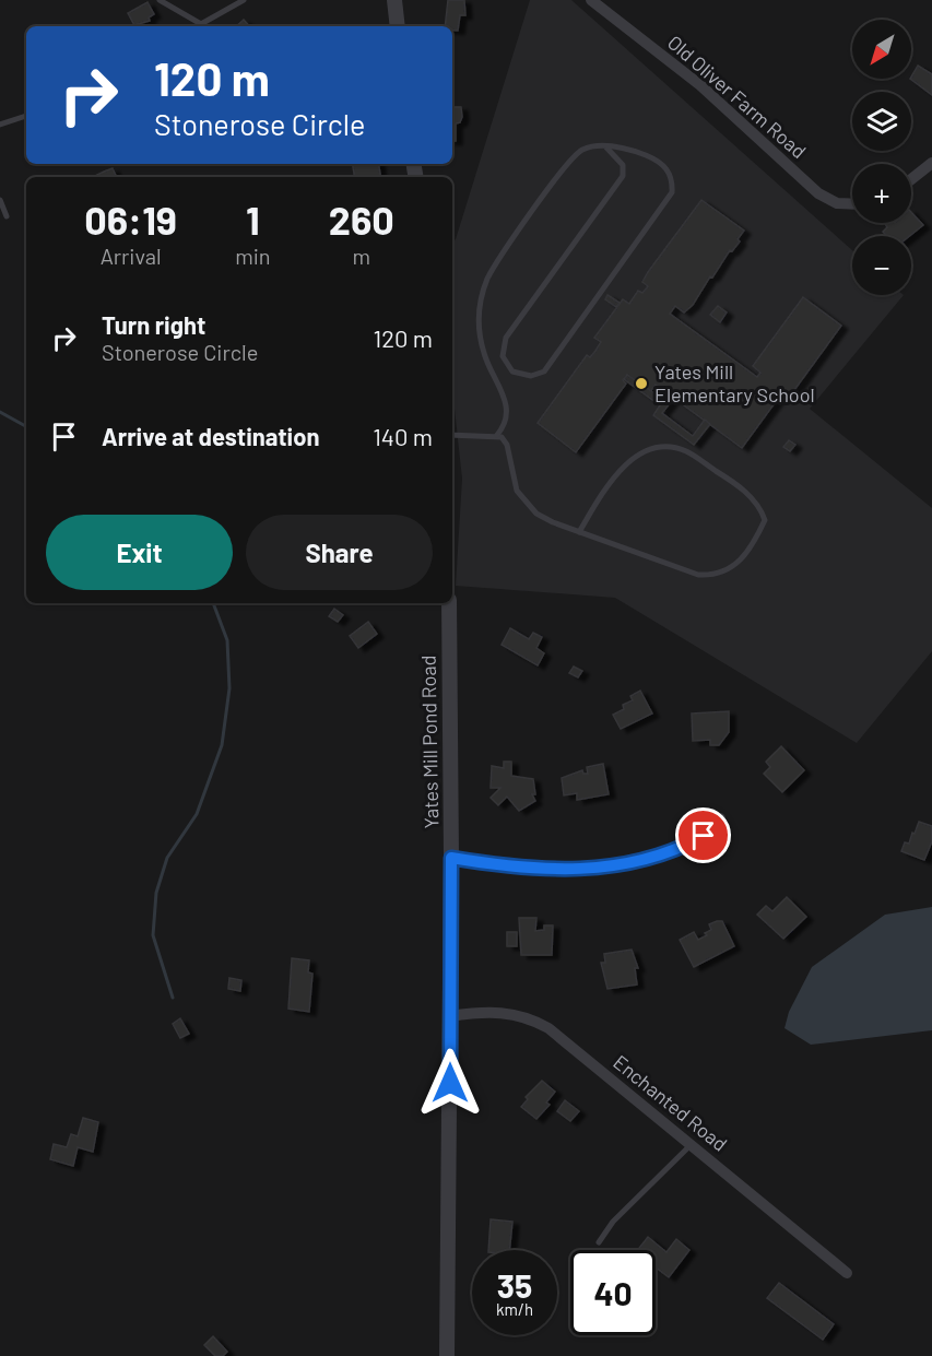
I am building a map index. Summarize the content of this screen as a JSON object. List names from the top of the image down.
{
  "streets": {
    "street": ["Old Oliver Farm Road", "Yates Mill Pond Road", "Enchanted Road"]
  },
  "crossings": [
    ["Yates Mill Pond Road", "Enchanted Road"]
  ],
  "places": ["Yates Mill Elementary School"],
  "north": "bottom left",
  "page": {
    "map_buttons": ["+", "−"],
    "turn": ["120 m", "Stonerose Circle"],
    "eta": [
      "06:19",
      "Arrival",
      "1",
      "min",
      "260",
      "m"
    ],
    "list": [
      {
        "name": "Turn right",
        "note": "Stonerose Circle",
        "value": "120 m"
      },
      {
        "name": "Arrive at destination",
        "value": "140 m"
      }
    ],
    "buttons": ["Exit", "Share"],
    "speed": "35 km/h",
    "limit": "40"
  }
}
